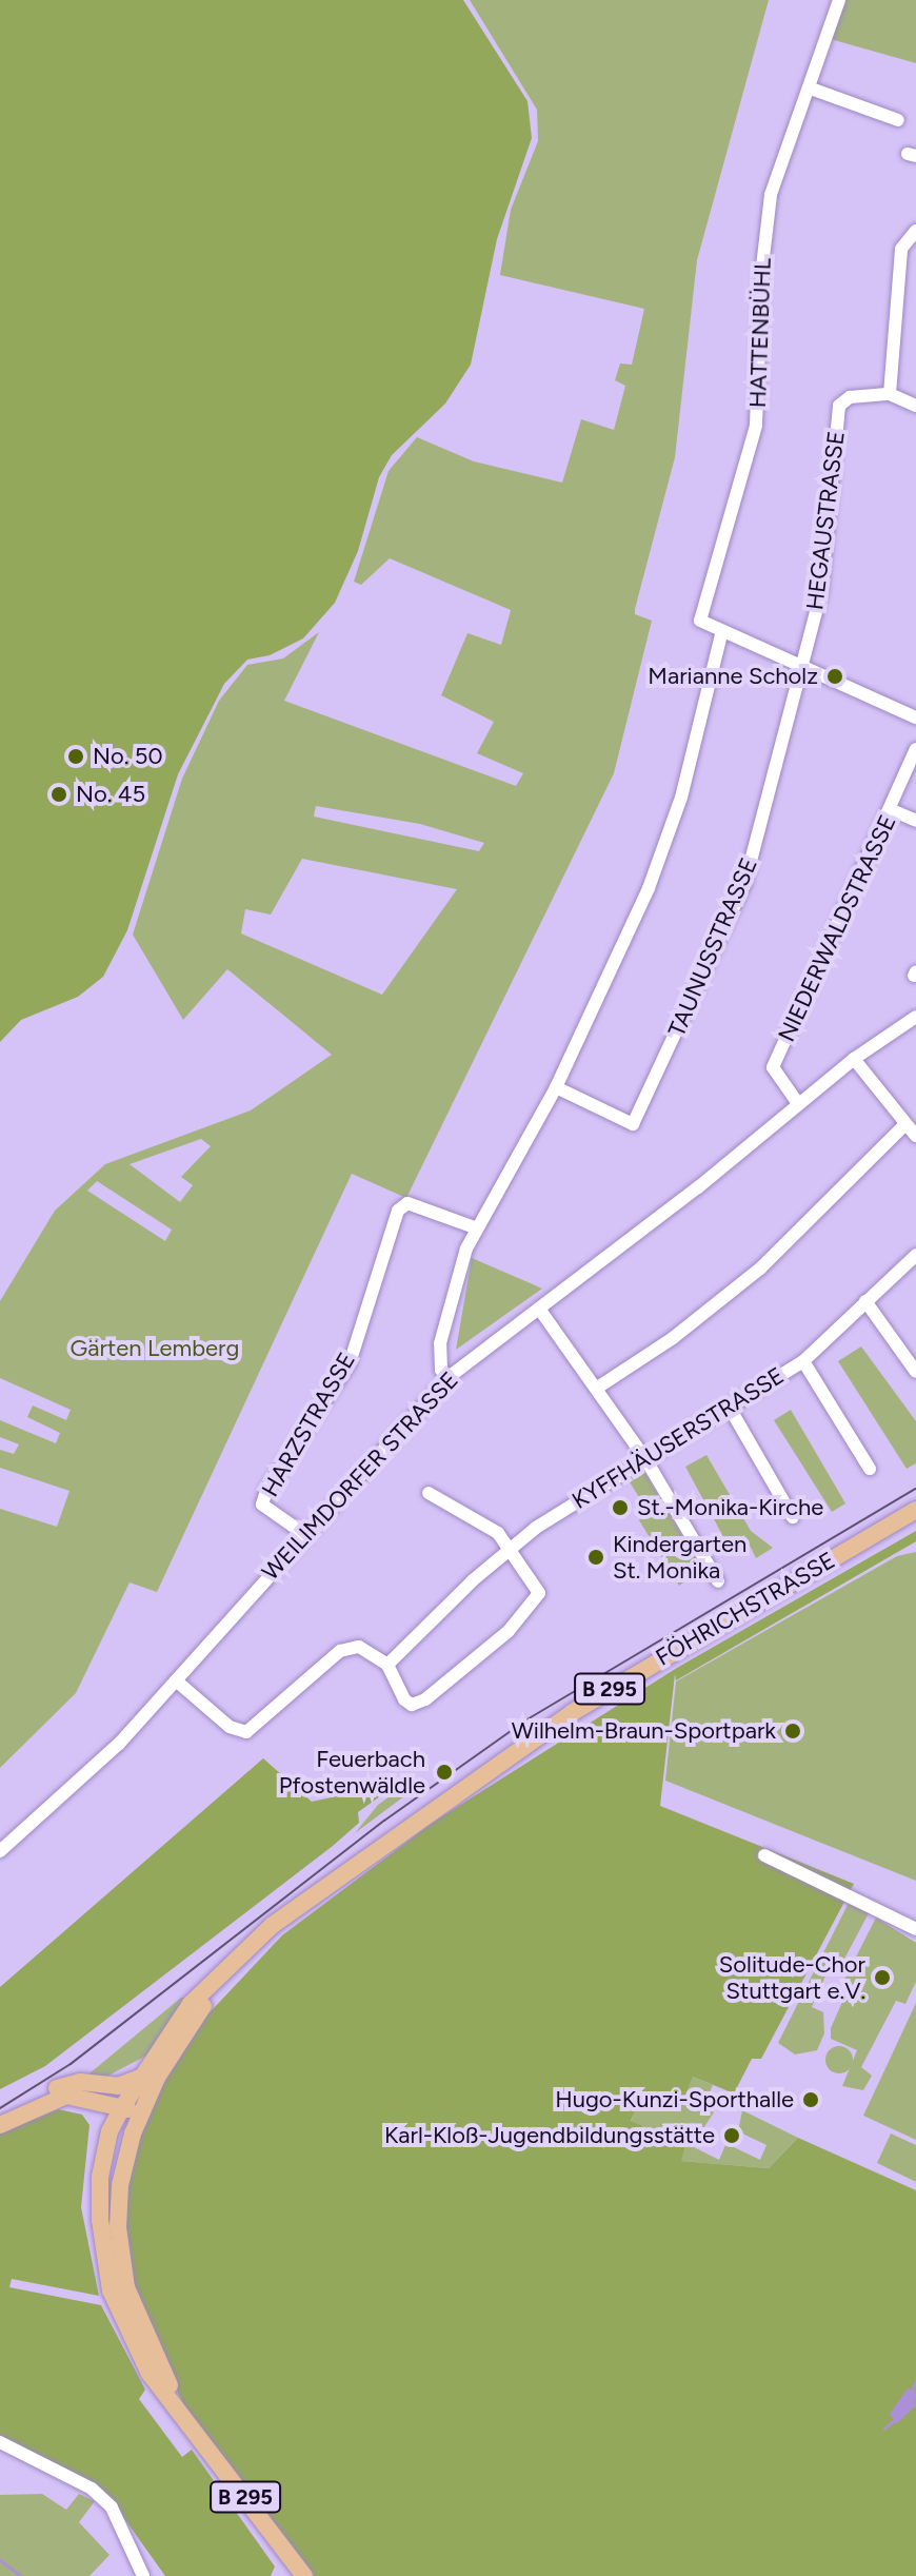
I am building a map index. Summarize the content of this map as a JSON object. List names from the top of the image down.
{
  "streets": {
    "main road": ["FÖHRICHSTRASSE", "B 295"],
    "street": [
      "HATTENBÜHL",
      "HEGAUSTRASSE",
      "NIEDERWALDSTRASSE",
      "TAUNUSSTRASSE",
      "HARZSTRASSE",
      "KYFFHÄUSERSTRASSE",
      "WEILIMDORFER STRASSE"
    ]
  },
  "crossings": [
    ["HEGAUSTRASSE", "TAUNUSSTRASSE"],
    ["NIEDERWALDSTRASSE", "WEILIMDORFER STRASSE"],
    ["HARZSTRASSE", "WEILIMDORFER STRASSE"],
    ["FÖHRICHSTRASSE", "B 295"]
  ],
  "parks": ["Gärten Lemberg"],
  "places": [
    "Marianne Scholz",
    "No. 50",
    "No. 45",
    "St.-Monika-Kirche",
    "Kindergarten St. Monika",
    "Wilhelm-Braun-Sportpark",
    "Feuerbach Pfostenwäldle",
    "Solitude-Chor Stuttgart e.V.",
    "Hugo-Kunzi-Sporthalle",
    "Karl-Kloß-Jugendbildungsstätte"
  ]
}
